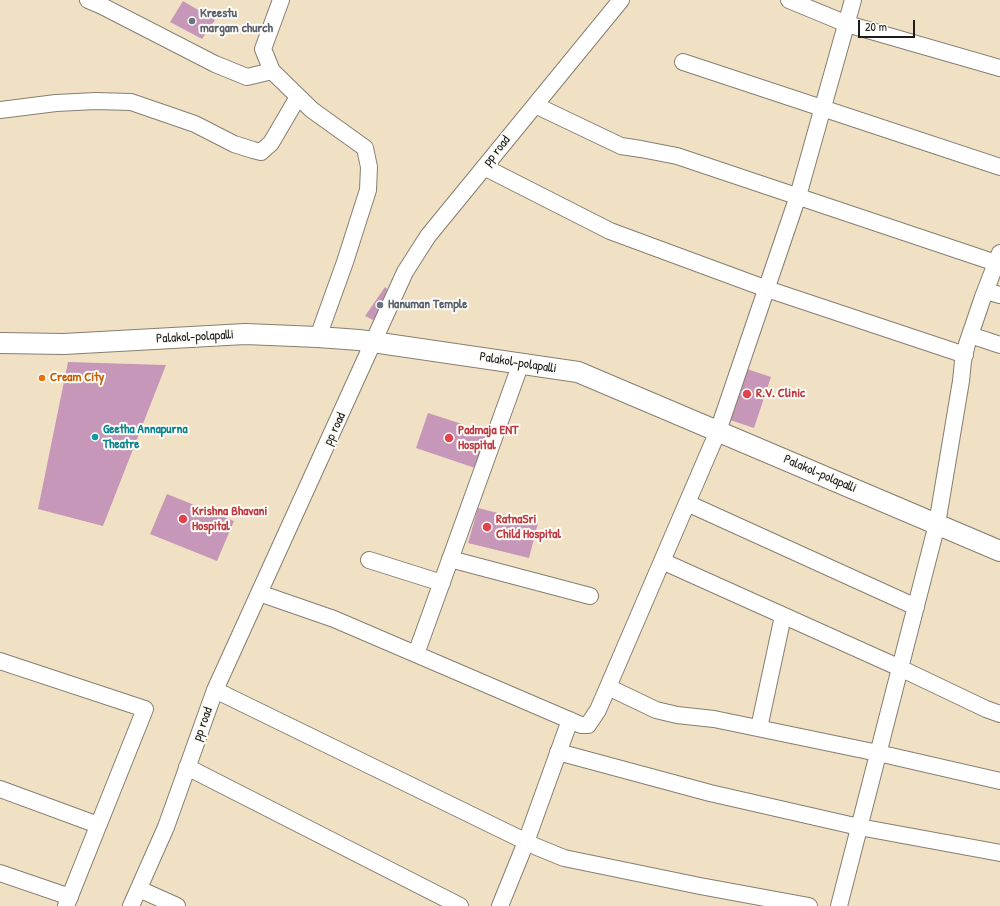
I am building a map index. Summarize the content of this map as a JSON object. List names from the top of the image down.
{
  "streets": {
    "street": ["pp road", "Palakol-polapalli"]
  },
  "crossings": [
    ["pp road", "Palakol-polapalli"]
  ],
  "places": [
    "Kreestu margam church",
    "Hanuman Temple",
    "Cream City",
    "R.V. Clinic",
    "Geetha Annapurna Theatre",
    "Padmaja ENT Hospital",
    "Krishna Bhavani Hospital",
    "RatnaSri Child Hospital"
  ],
  "scale_bar": "20 m"
}
